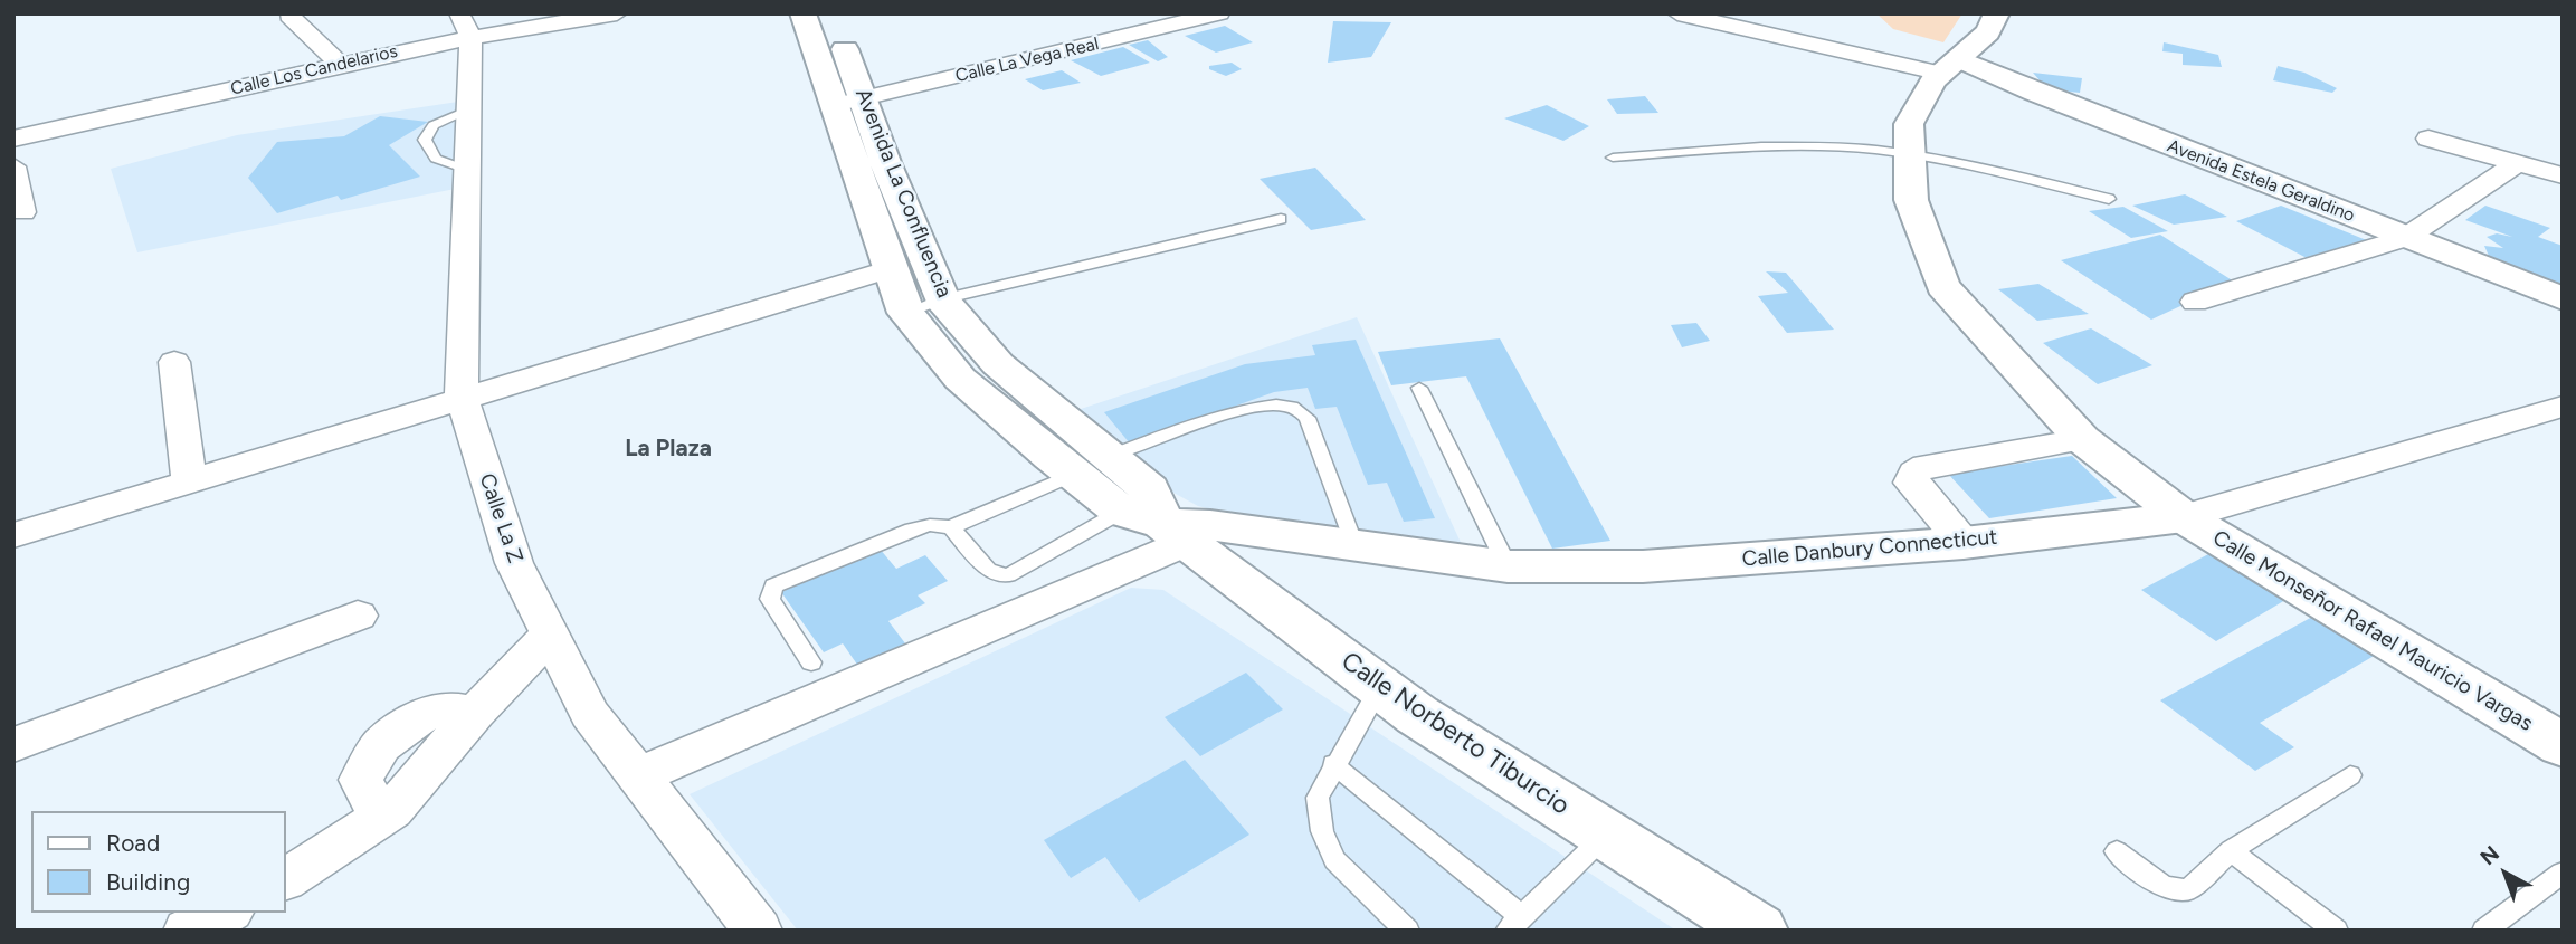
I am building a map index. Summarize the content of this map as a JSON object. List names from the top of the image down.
{
  "streets": {
    "street": [
      "Calle La Vega Real",
      "Calle Los Candelarios",
      "Avenida Estela Geraldino",
      "Avenida La Confluencia",
      "Calle La Z",
      "Calle Danbury Connecticut",
      "Calle Monseñor Rafael Mauricio Vargas",
      "Calle Norberto Tiburcio"
    ]
  },
  "crossings": [
    ["Calle La Vega Real", "Avenida La Confluencia"],
    ["Calle Los Candelarios", "Calle La Z"],
    ["Avenida Estela Geraldino", "Calle Monseñor Rafael Mauricio Vargas"],
    ["Avenida La Confluencia", "Calle Danbury Connecticut"],
    ["Avenida La Confluencia", "Calle Norberto Tiburcio"],
    ["Calle Danbury Connecticut", "Calle Monseñor Rafael Mauricio Vargas"],
    ["Calle Danbury Connecticut", "Calle Norberto Tiburcio"]
  ],
  "districts": ["La Plaza"],
  "legend": ["Road", "Building"],
  "north": "top left"
}
